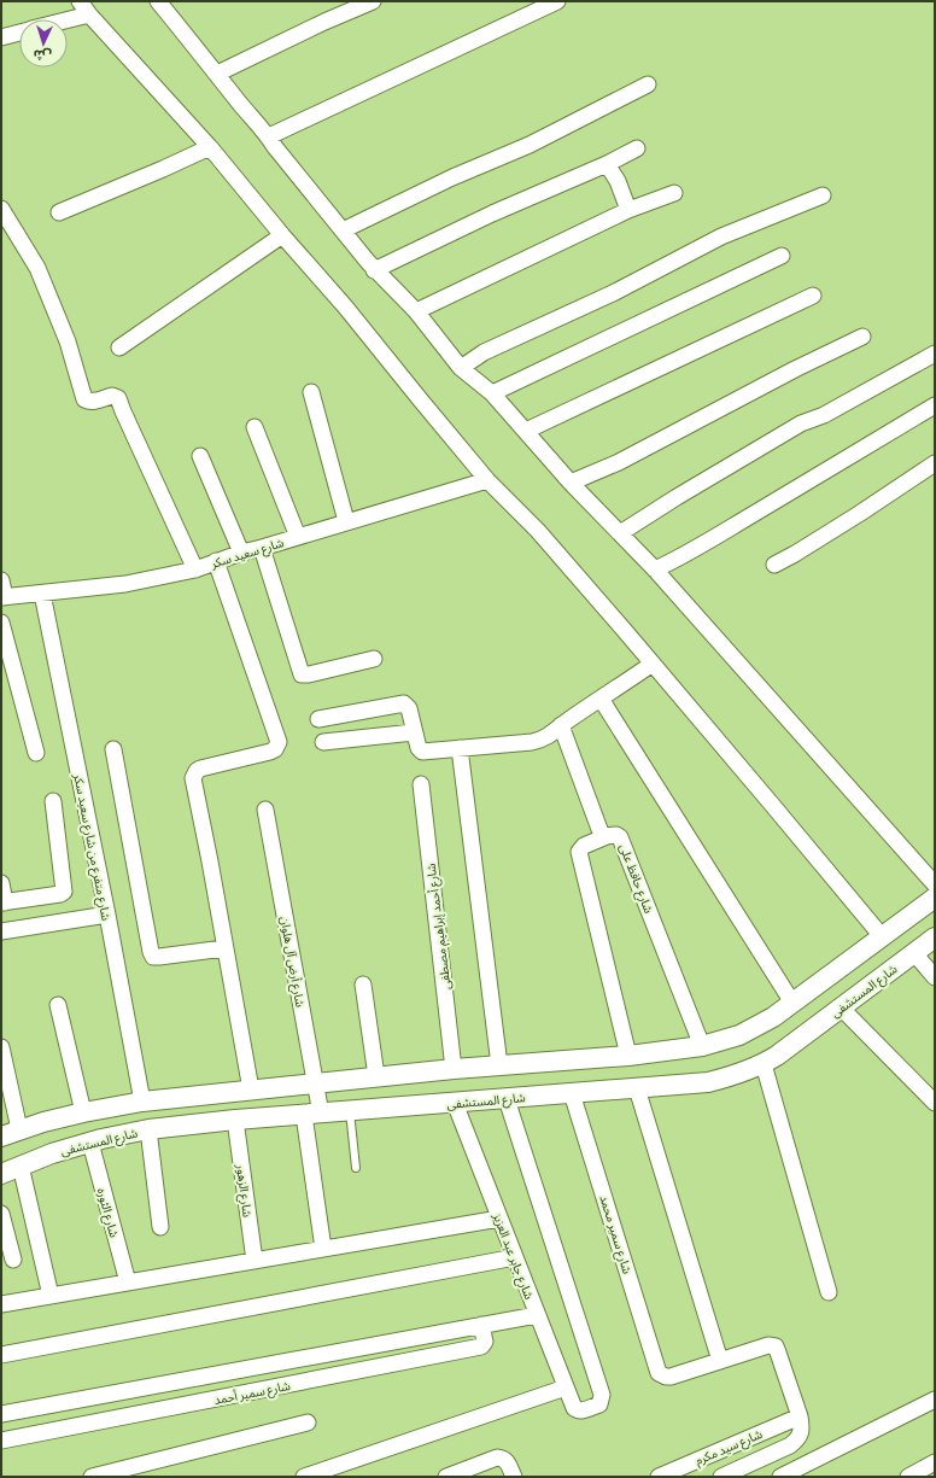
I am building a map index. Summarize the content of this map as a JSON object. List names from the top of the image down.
{
  "streets": {
    "street": [
      "شارع سعيد سكر",
      "شارع متفرع من شارع سعيد سكر",
      "شارع حافظ على",
      "شارع أحمد إبراهيم مصطفى",
      "شارع أرض آل هلوان",
      "شارع المستشفى",
      "شارع الزهور",
      "شارع الثوره",
      "شارع سمير محمد",
      "شارع جابر عبد العزيز",
      "شارع سمير أحمد",
      "شارع سيد مكرم"
    ]
  },
  "crossings": [
    ["شارع سعيد سكر", "شارع متفرع من شارع سعيد سكر"],
    ["شارع أرض آل هلوان", "شارع المستشفى"],
    ["شارع المستشفى", "شارع الزهور"],
    ["شارع المستشفى", "شارع الثوره"],
    ["شارع المستشفى", "شارع سمير محمد"],
    ["شارع المستشفى", "شارع جابر عبد العزيز"]
  ],
  "north": "bottom"
}
